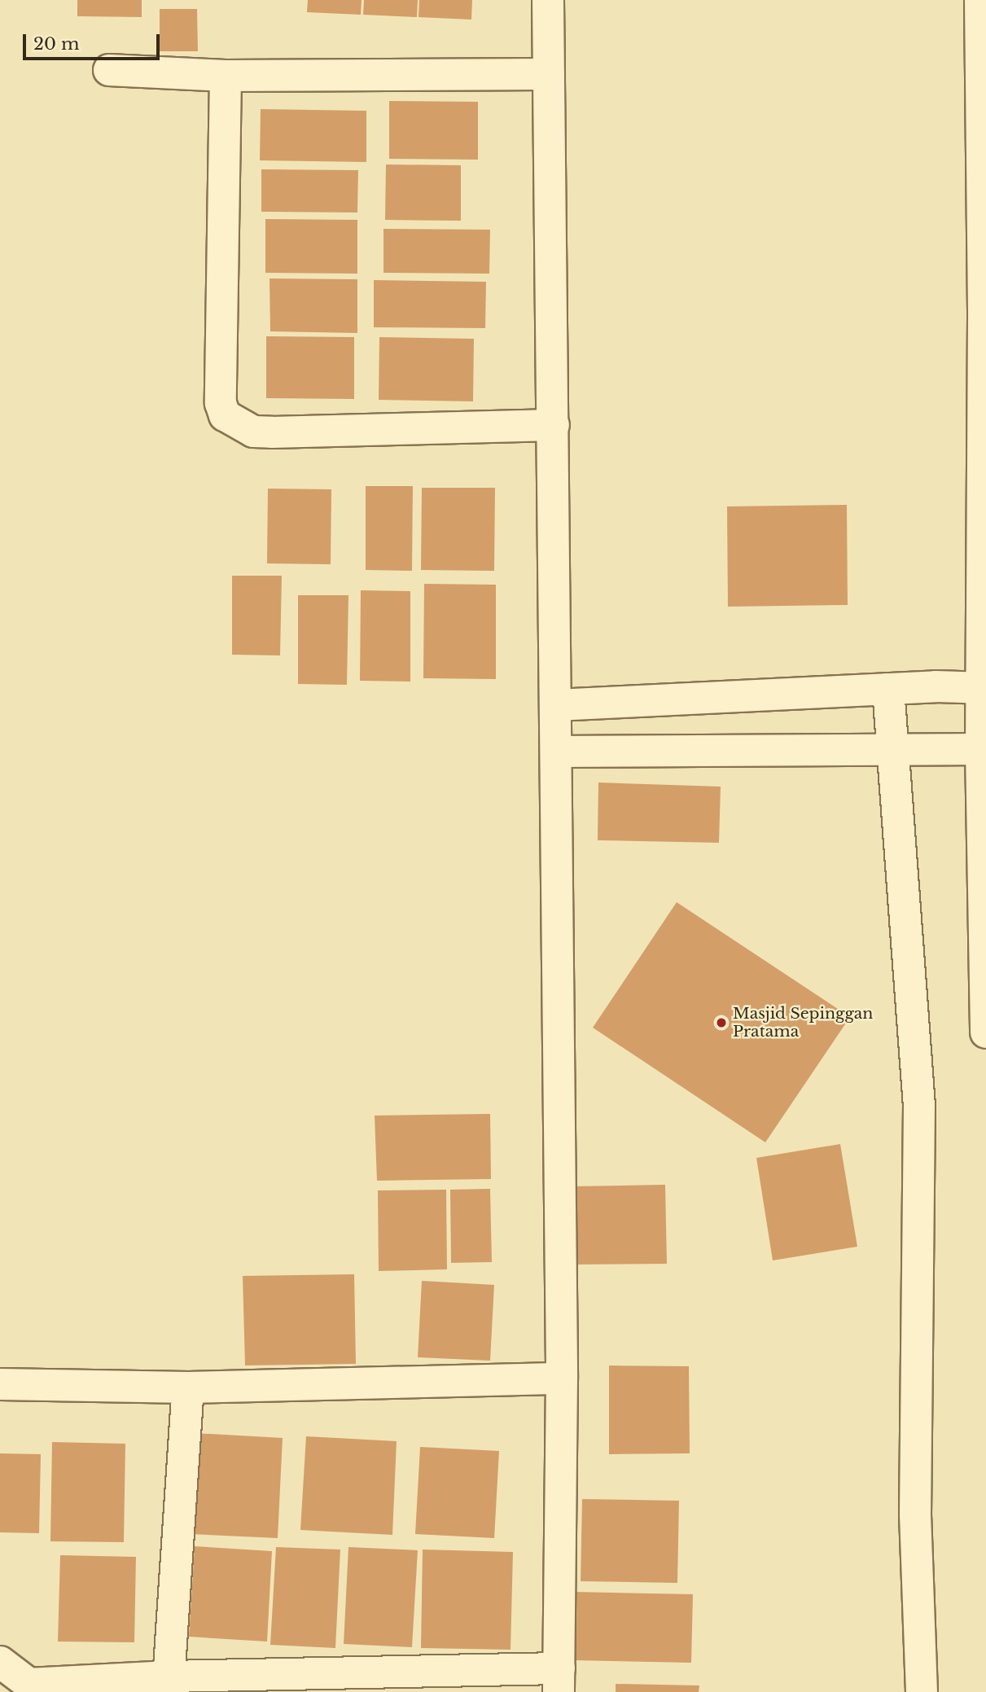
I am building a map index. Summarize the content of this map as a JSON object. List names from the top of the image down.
{
  "places": ["Masjid Sepinggan Pratama"],
  "scale_bar": "20 m"
}
